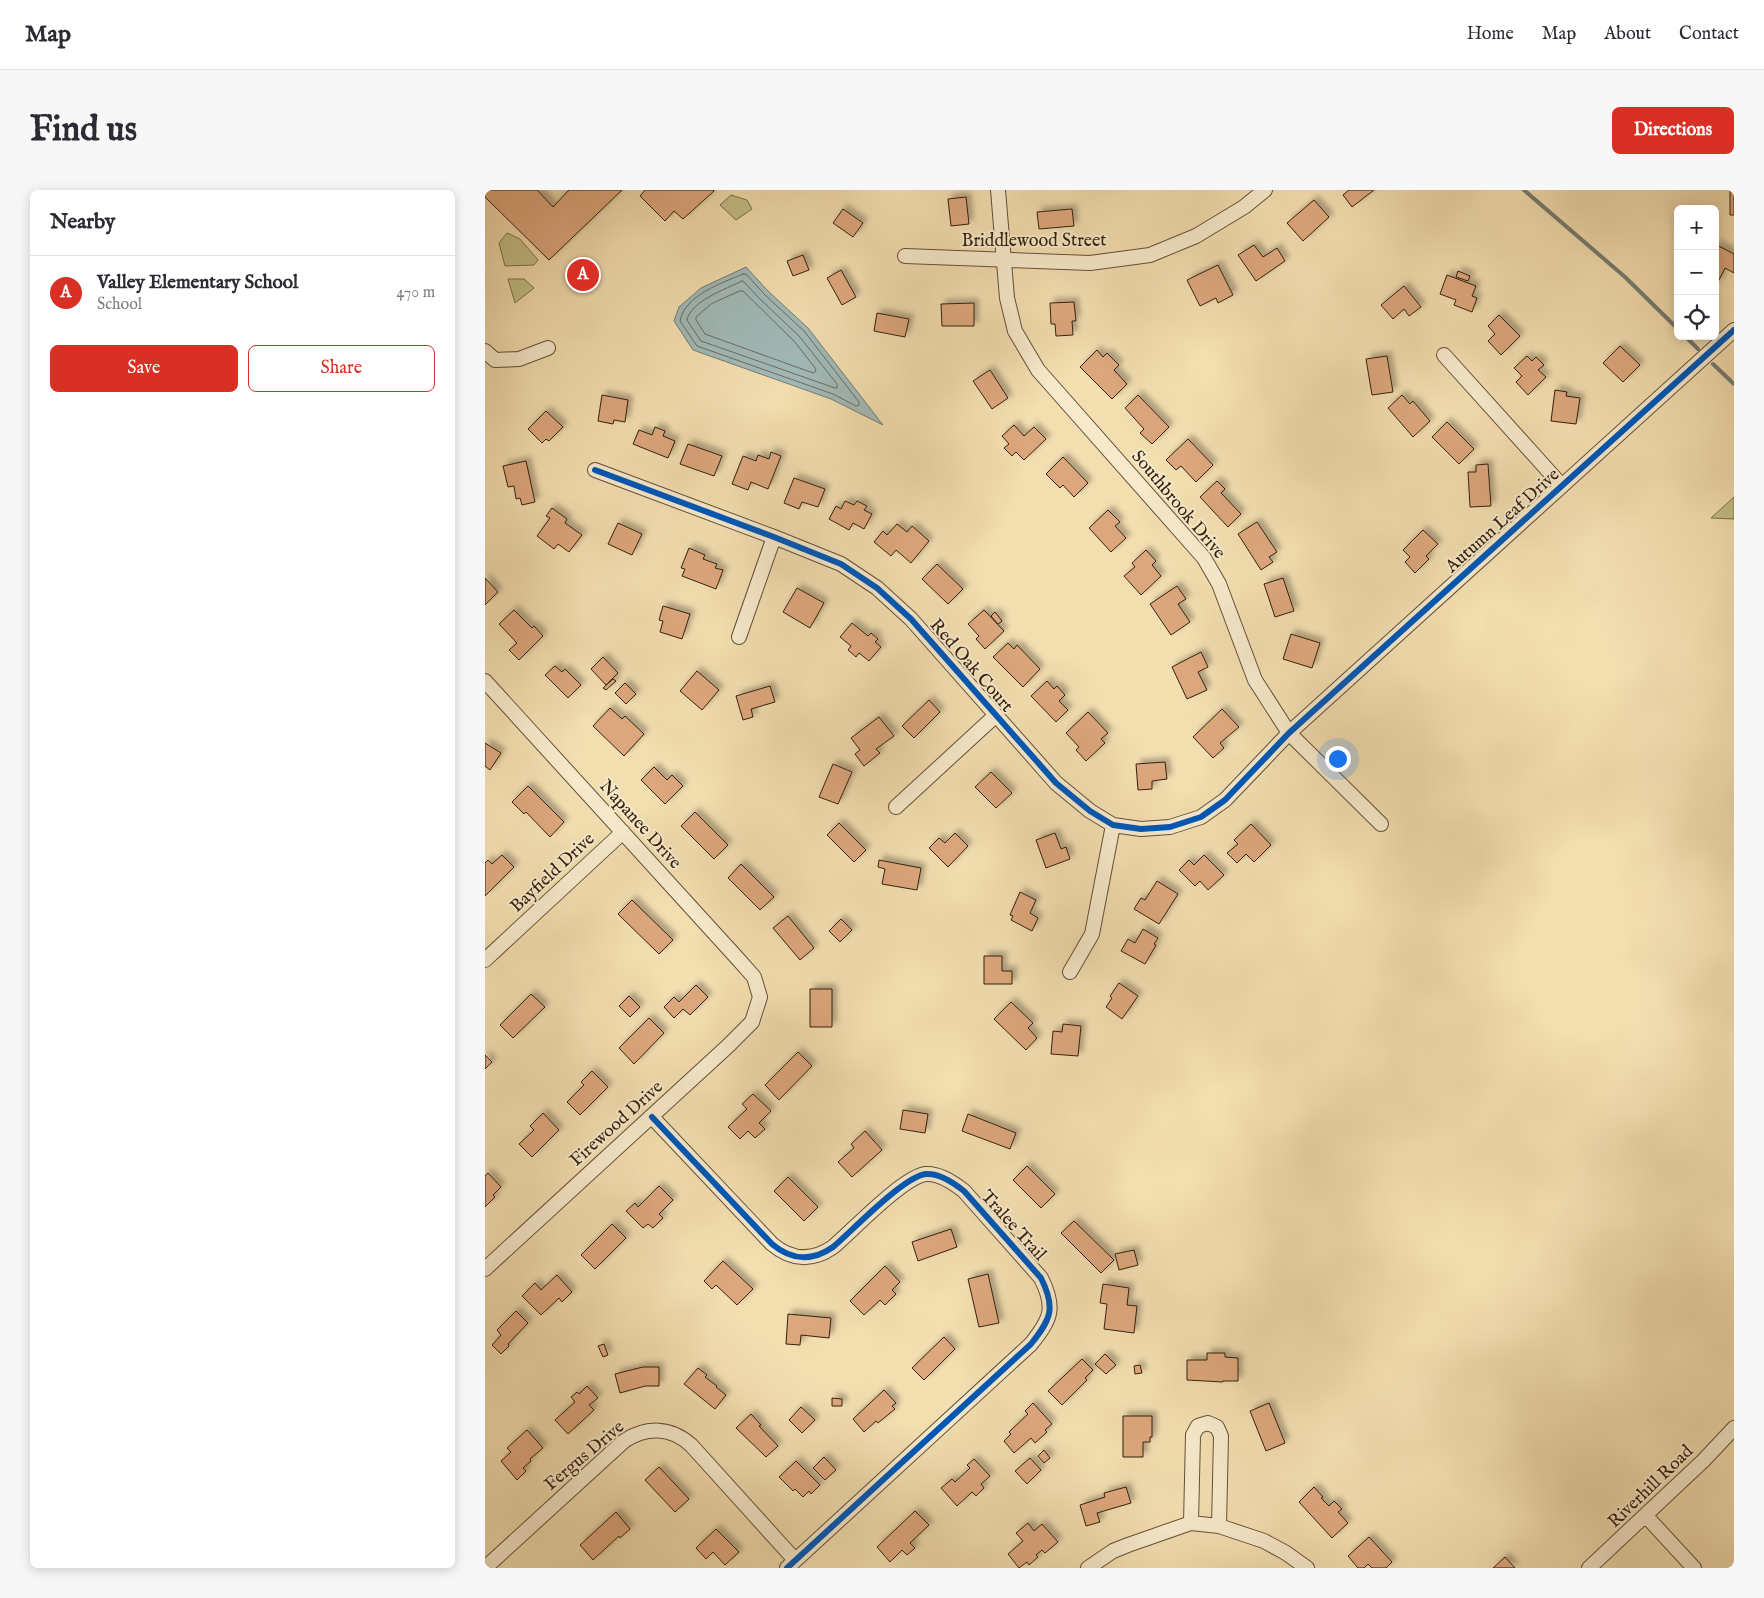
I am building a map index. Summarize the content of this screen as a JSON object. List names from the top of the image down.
{
  "streets": {
    "street": [
      "Briddlewood Street",
      "Southbrook Drive",
      "Autumn Leaf Drive",
      "Red Oak Court",
      "Napanee Drive",
      "Bayfield Drive",
      "Firewood Drive",
      "Tralee Trail",
      "Fergus Drive",
      "Riverhill Road"
    ]
  },
  "crossings": [
    ["Briddlewood Street", "Southbrook Drive"],
    ["Southbrook Drive", "Autumn Leaf Drive"],
    ["Southbrook Drive", "Red Oak Court"],
    ["Autumn Leaf Drive", "Red Oak Court"],
    ["Napanee Drive", "Bayfield Drive"],
    ["Napanee Drive", "Firewood Drive"],
    ["Firewood Drive", "Tralee Trail"],
    ["Tralee Trail", "Fergus Drive"]
  ],
  "page": {
    "header": "Map",
    "nav": [
      "Home",
      "Map",
      "About",
      "Contact"
    ],
    "buttons": [
      "Directions",
      ["Save", "Share"]
    ],
    "title": "Find us",
    "heading": "Nearby",
    "map_buttons": ["+", "−"],
    "list": [
      {
        "mark": "A",
        "name": "Valley Elementary School",
        "note": "School",
        "value": "470 m"
      }
    ],
    "pins": "A"
  }
}
